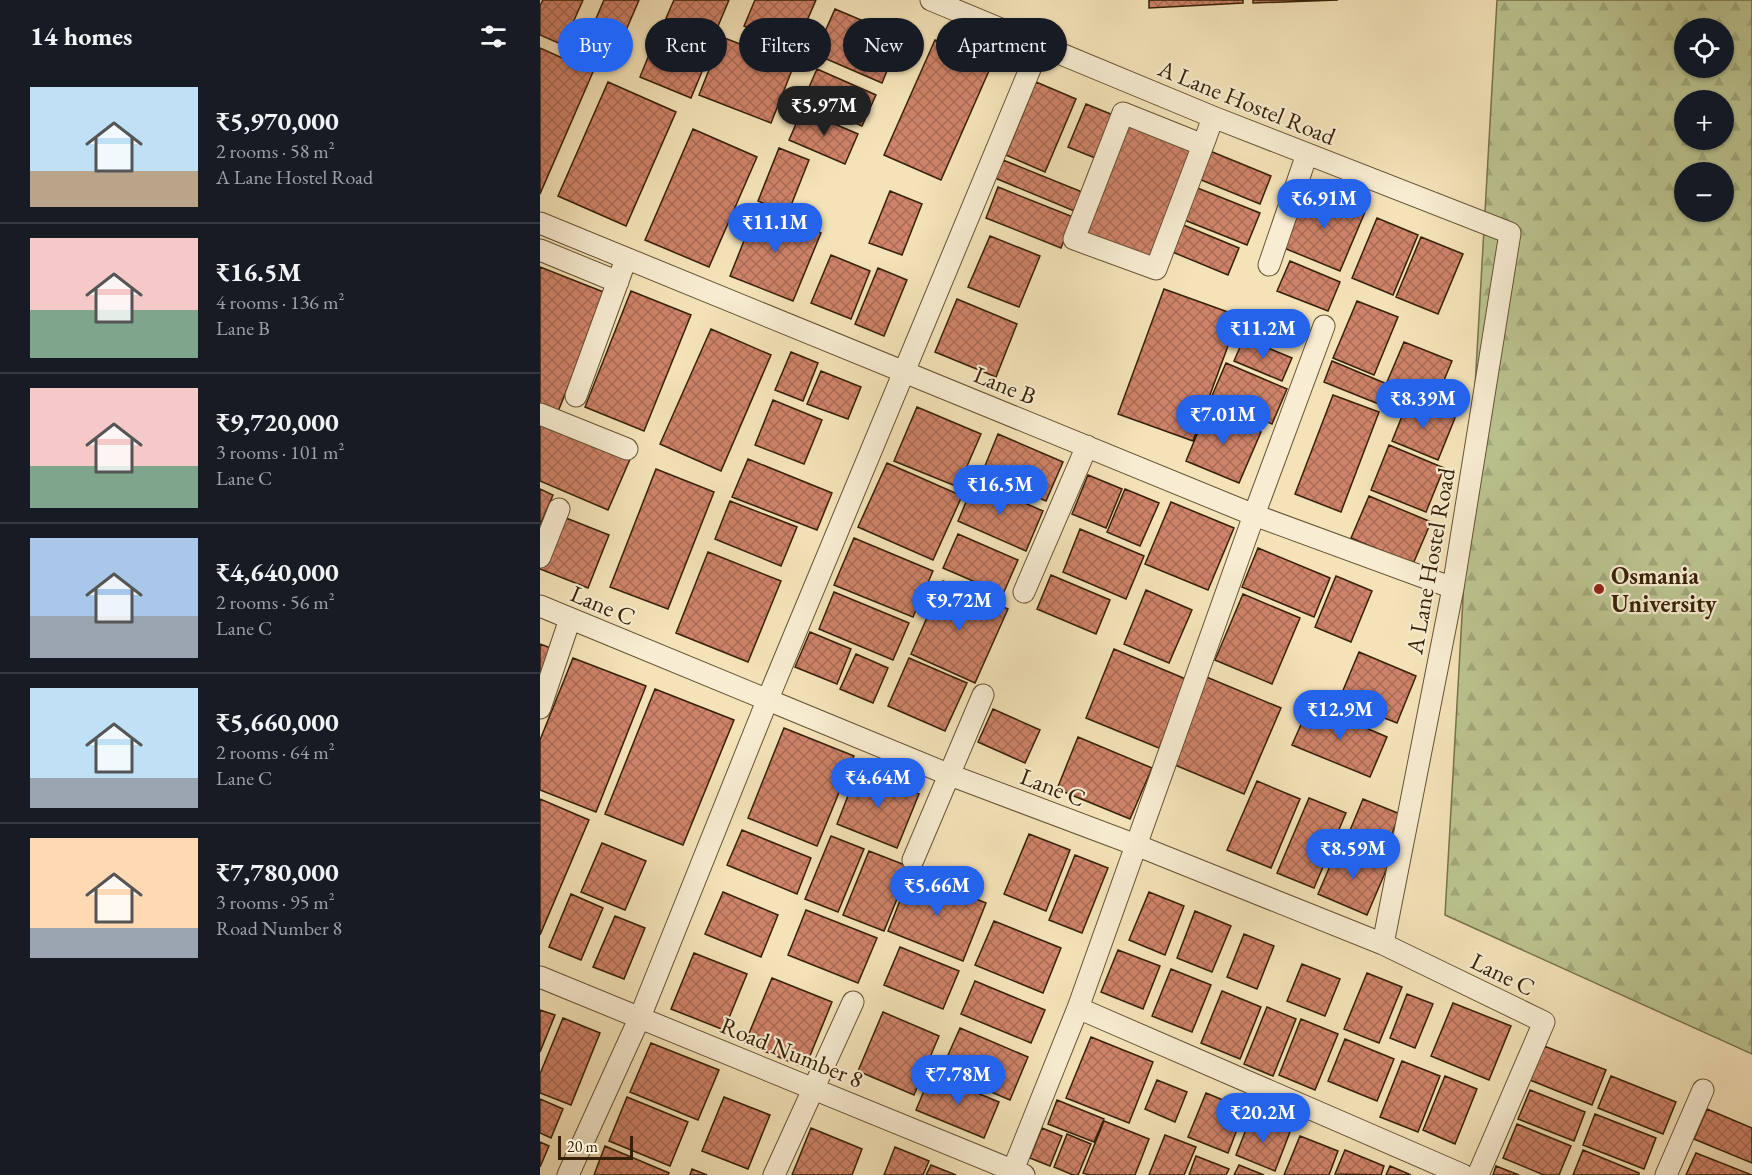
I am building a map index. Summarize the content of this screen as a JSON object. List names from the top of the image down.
{
  "streets": {
    "street": [
      "A Lane Hostel Road",
      "Lane B",
      "Lane C",
      "Road Number 8"
    ]
  },
  "crossings": [
    ["A Lane Hostel Road", "Lane B"],
    ["A Lane Hostel Road", "Lane C"]
  ],
  "places": ["Osmania University"],
  "scale_bar": "20 m",
  "page": {
    "heading": "14 homes",
    "map_buttons": ["+", "−"],
    "chip": [
      "Buy",
      "Rent",
      "Filters",
      "New",
      "Apartment"
    ],
    "list": [
      {
        "name": "₹5,970,000",
        "note": "2 rooms · 58 m² · A Lane Hostel Road"
      },
      {
        "name": "₹16.5M",
        "note": "4 rooms · 136 m² · Lane B"
      },
      {
        "name": "₹9,720,000",
        "note": "3 rooms · 101 m² · Lane C"
      },
      {
        "name": "₹4,640,000",
        "note": "2 rooms · 56 m² · Lane C"
      },
      {
        "name": "₹5,660,000",
        "note": "2 rooms · 64 m² · Lane C"
      },
      {
        "name": "₹7,780,000",
        "note": "3 rooms · 95 m² · Road Number 8"
      }
    ],
    "price": [
      "₹5.97M",
      "₹6.91M",
      "₹11.1M",
      "₹11.2M",
      "₹8.39M",
      "₹7.01M",
      "₹16.5M",
      "₹9.72M",
      "₹12.9M",
      "₹4.64M",
      "₹8.59M",
      "₹5.66M",
      "₹7.78M",
      "₹20.2M"
    ],
    "scale": "20 m"
  }
}
